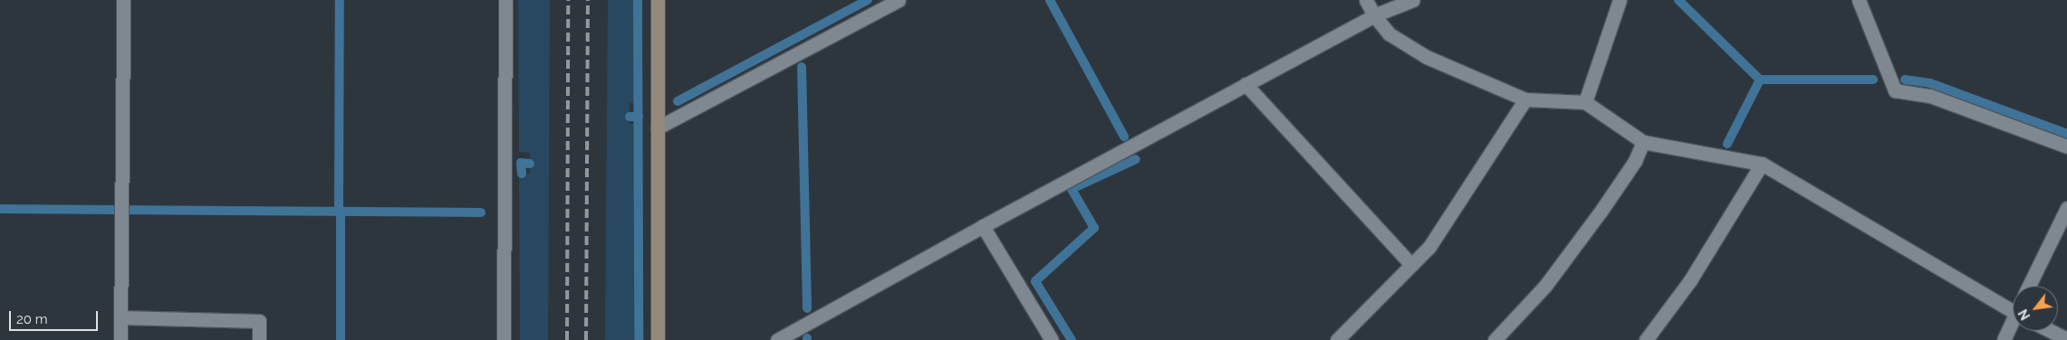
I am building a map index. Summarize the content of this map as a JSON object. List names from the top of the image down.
{
  "scale_bar": "20 m",
  "north": "bottom left"
}
